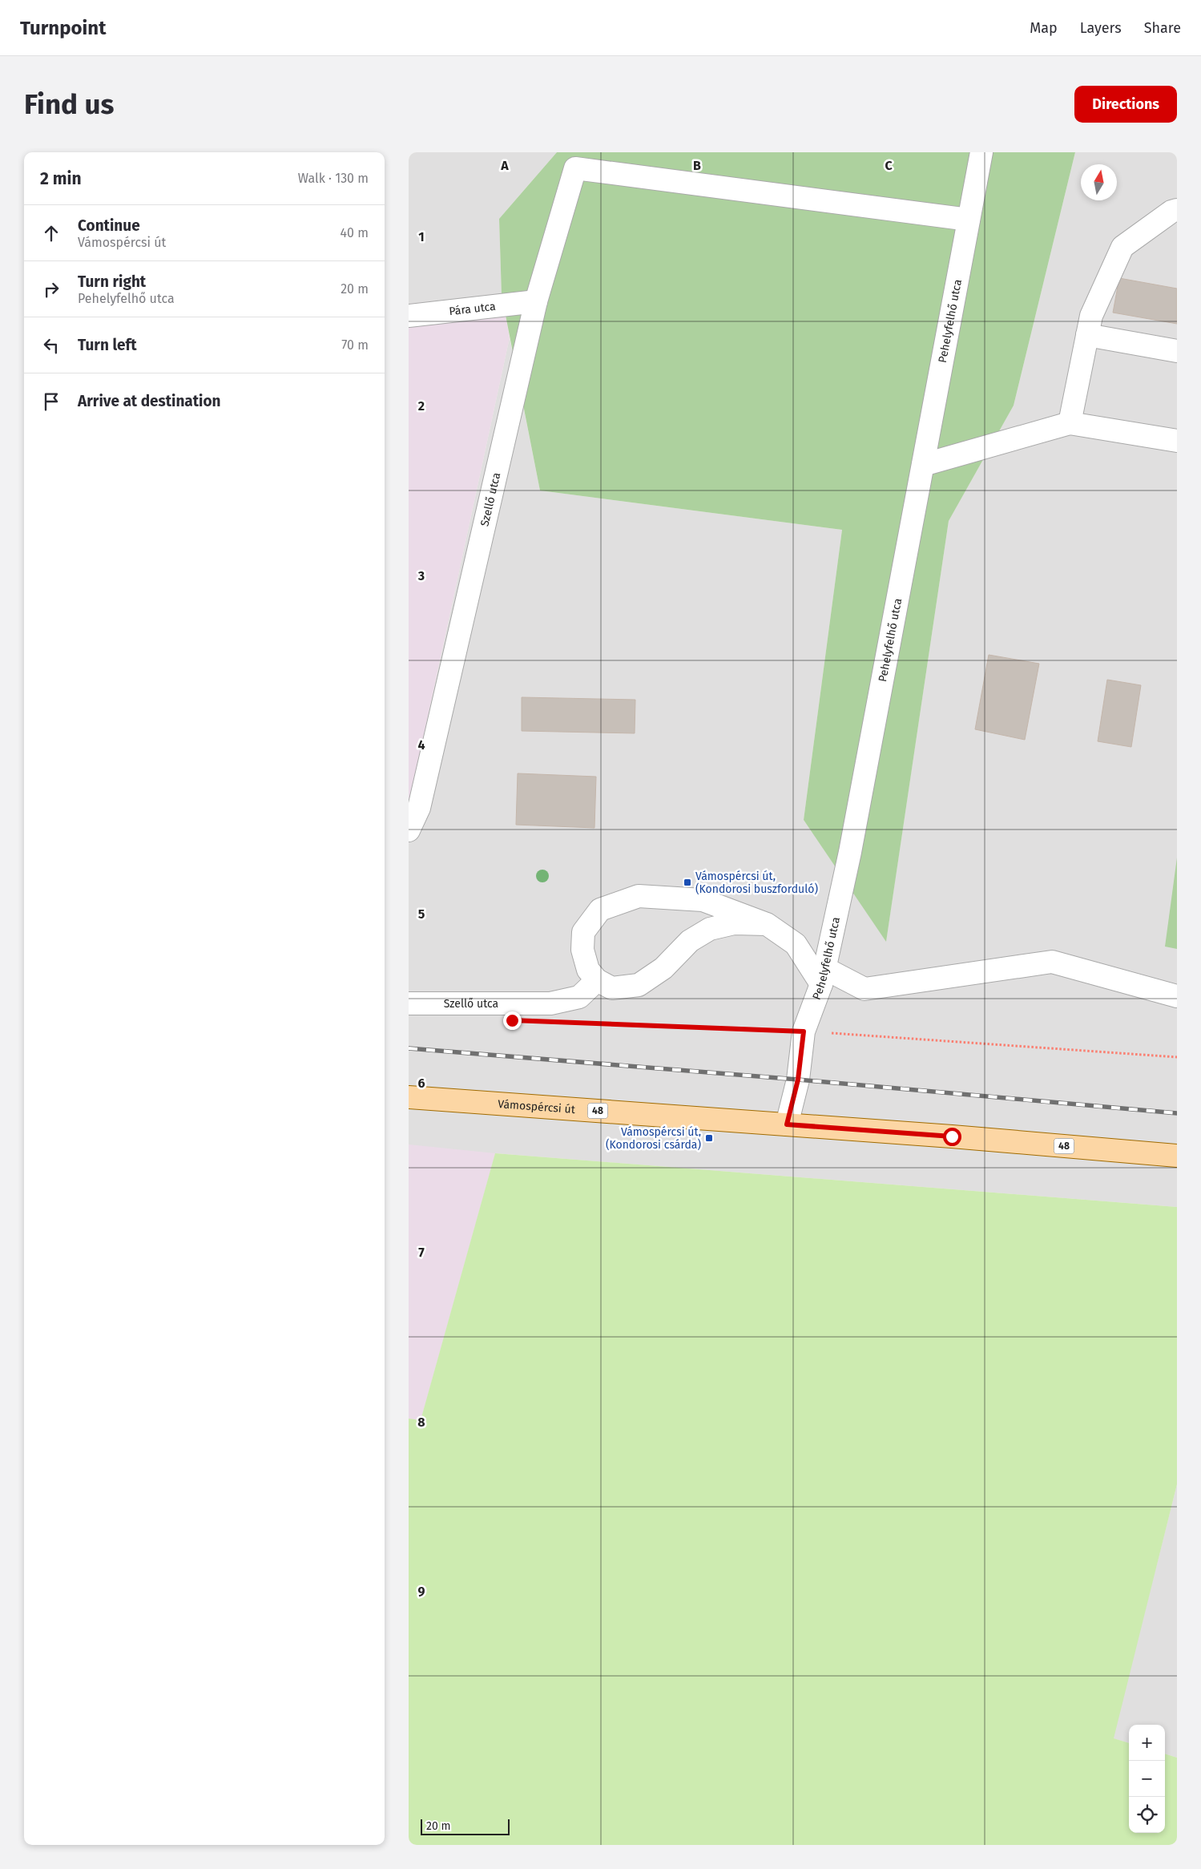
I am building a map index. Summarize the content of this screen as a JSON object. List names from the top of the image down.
{
  "streets": {
    "main road": ["Vámospércsi út", "48"],
    "street": ["Pára utca", "Pehelyfelhő utca", "Szellő utca"]
  },
  "crossings": [
    ["Pára utca", "Szellő utca"],
    ["Pehelyfelhő utca", "Szellő utca"],
    ["Pehelyfelhő utca", "Vámospércsi út"]
  ],
  "places": {
    "transit": ["Vámospércsi út, (Kondorosi buszforduló)", "Vámospércsi út, (Kondorosi csárda)"]
  },
  "scale_bar": "20 m",
  "north": "top",
  "page": {
    "header": "Turnpoint",
    "nav": ["Map", "Layers", "Share"],
    "buttons": "Directions",
    "title": "Find us",
    "heading": ["2 min", "Walk · 130 m"],
    "list": [
      ["Continue", "Vámospércsi út", "40 m"],
      ["Turn right", "Pehelyfelhő utca", "20 m"],
      ["Turn left", "70 m"],
      "Arrive at destination"
    ],
    "map_buttons": ["+", "−"],
    "scale": "20 m"
  },
  "grid": {
    "columns": ["A", "B", "C"],
    "rows": [
      "1",
      "2",
      "3",
      "4",
      "5",
      "6",
      "7",
      "8",
      "9"
    ]
  }
}
